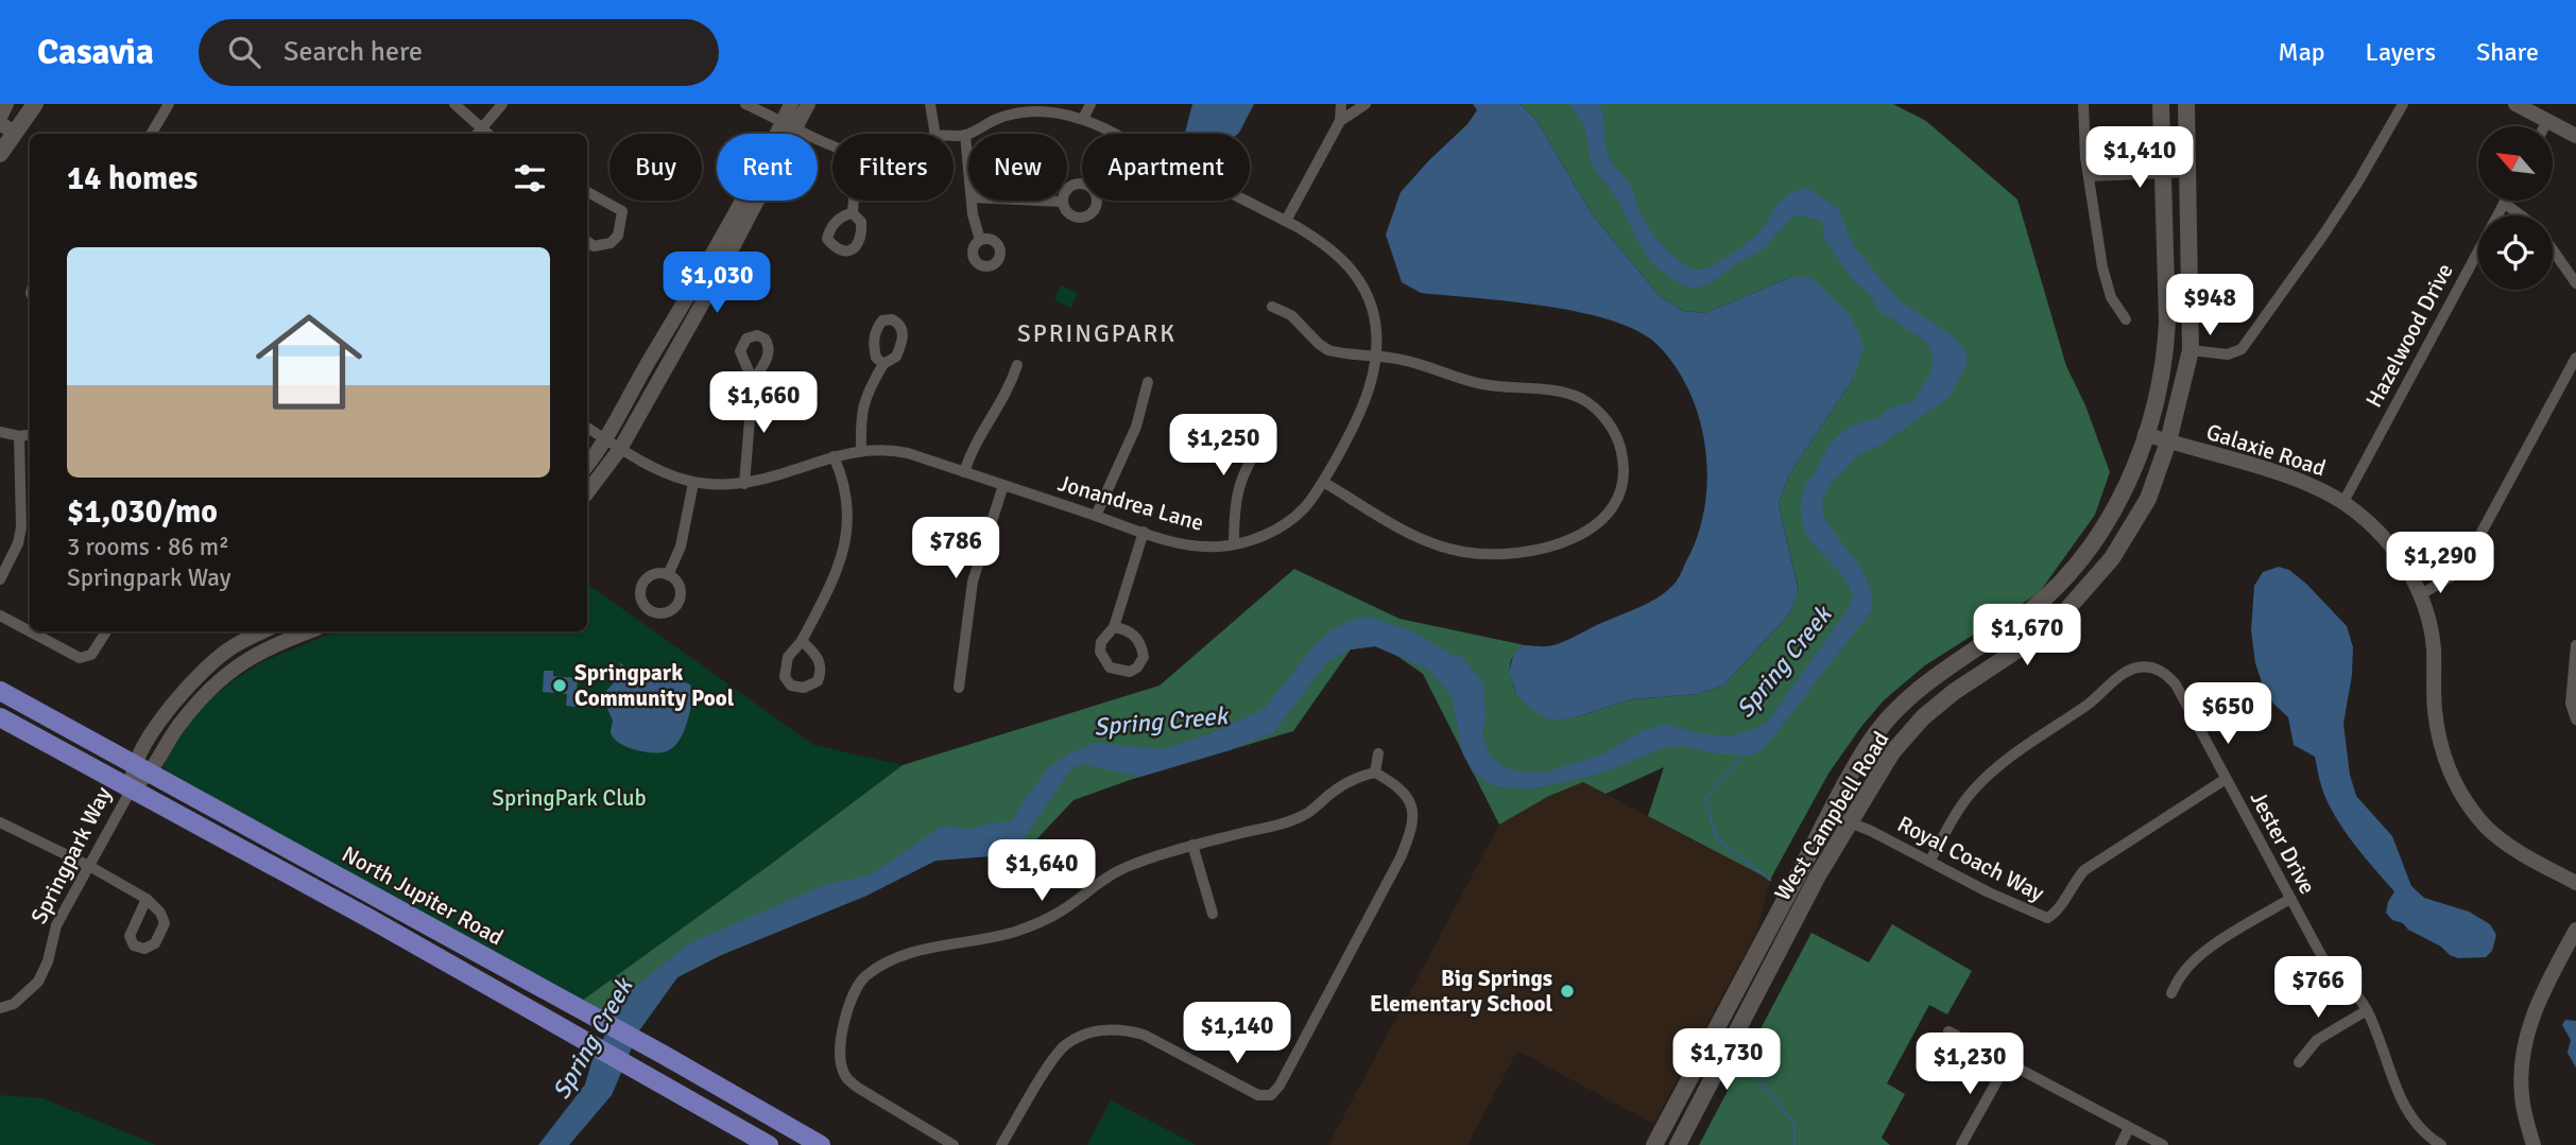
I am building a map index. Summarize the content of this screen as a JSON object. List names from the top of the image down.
{
  "streets": {
    "main road": ["West Campbell Road", "North Jupiter Road"],
    "street": [
      "Hazelwood Drive",
      "Galaxie Road",
      "Jonandrea Lane",
      "Jester Drive",
      "Springpark Way",
      "Royal Coach Way"
    ]
  },
  "crossings": [
    ["Hazelwood Drive", "Galaxie Road"],
    ["Galaxie Road", "West Campbell Road"],
    ["West Campbell Road", "Royal Coach Way"],
    ["Jester Drive", "Royal Coach Way"],
    ["Springpark Way", "North Jupiter Road"]
  ],
  "districts": ["SPRINGPARK"],
  "water": ["Spring Creek"],
  "parks": ["SpringPark Club"],
  "places": ["Springpark Community Pool", "Big Springs Elementary School"],
  "north": "top left",
  "page": {
    "header": "Casavia",
    "search": "Search here",
    "nav": ["Map", "Layers", "Share"],
    "price": [
      "$1,410",
      "$1,030",
      "$948",
      "$1,660",
      "$1,250",
      "$786",
      "$1,290",
      "$1,670",
      "$650",
      "$1,640",
      "$766",
      "$1,140",
      "$1,730",
      "$1,230"
    ],
    "chip": [
      "Buy",
      "Rent",
      "Filters",
      "New",
      "Apartment"
    ],
    "heading": "14 homes",
    "list": [
      {
        "name": "$1,030/mo",
        "note": "3 rooms · 86 m² · Springpark Way"
      }
    ]
  }
}
